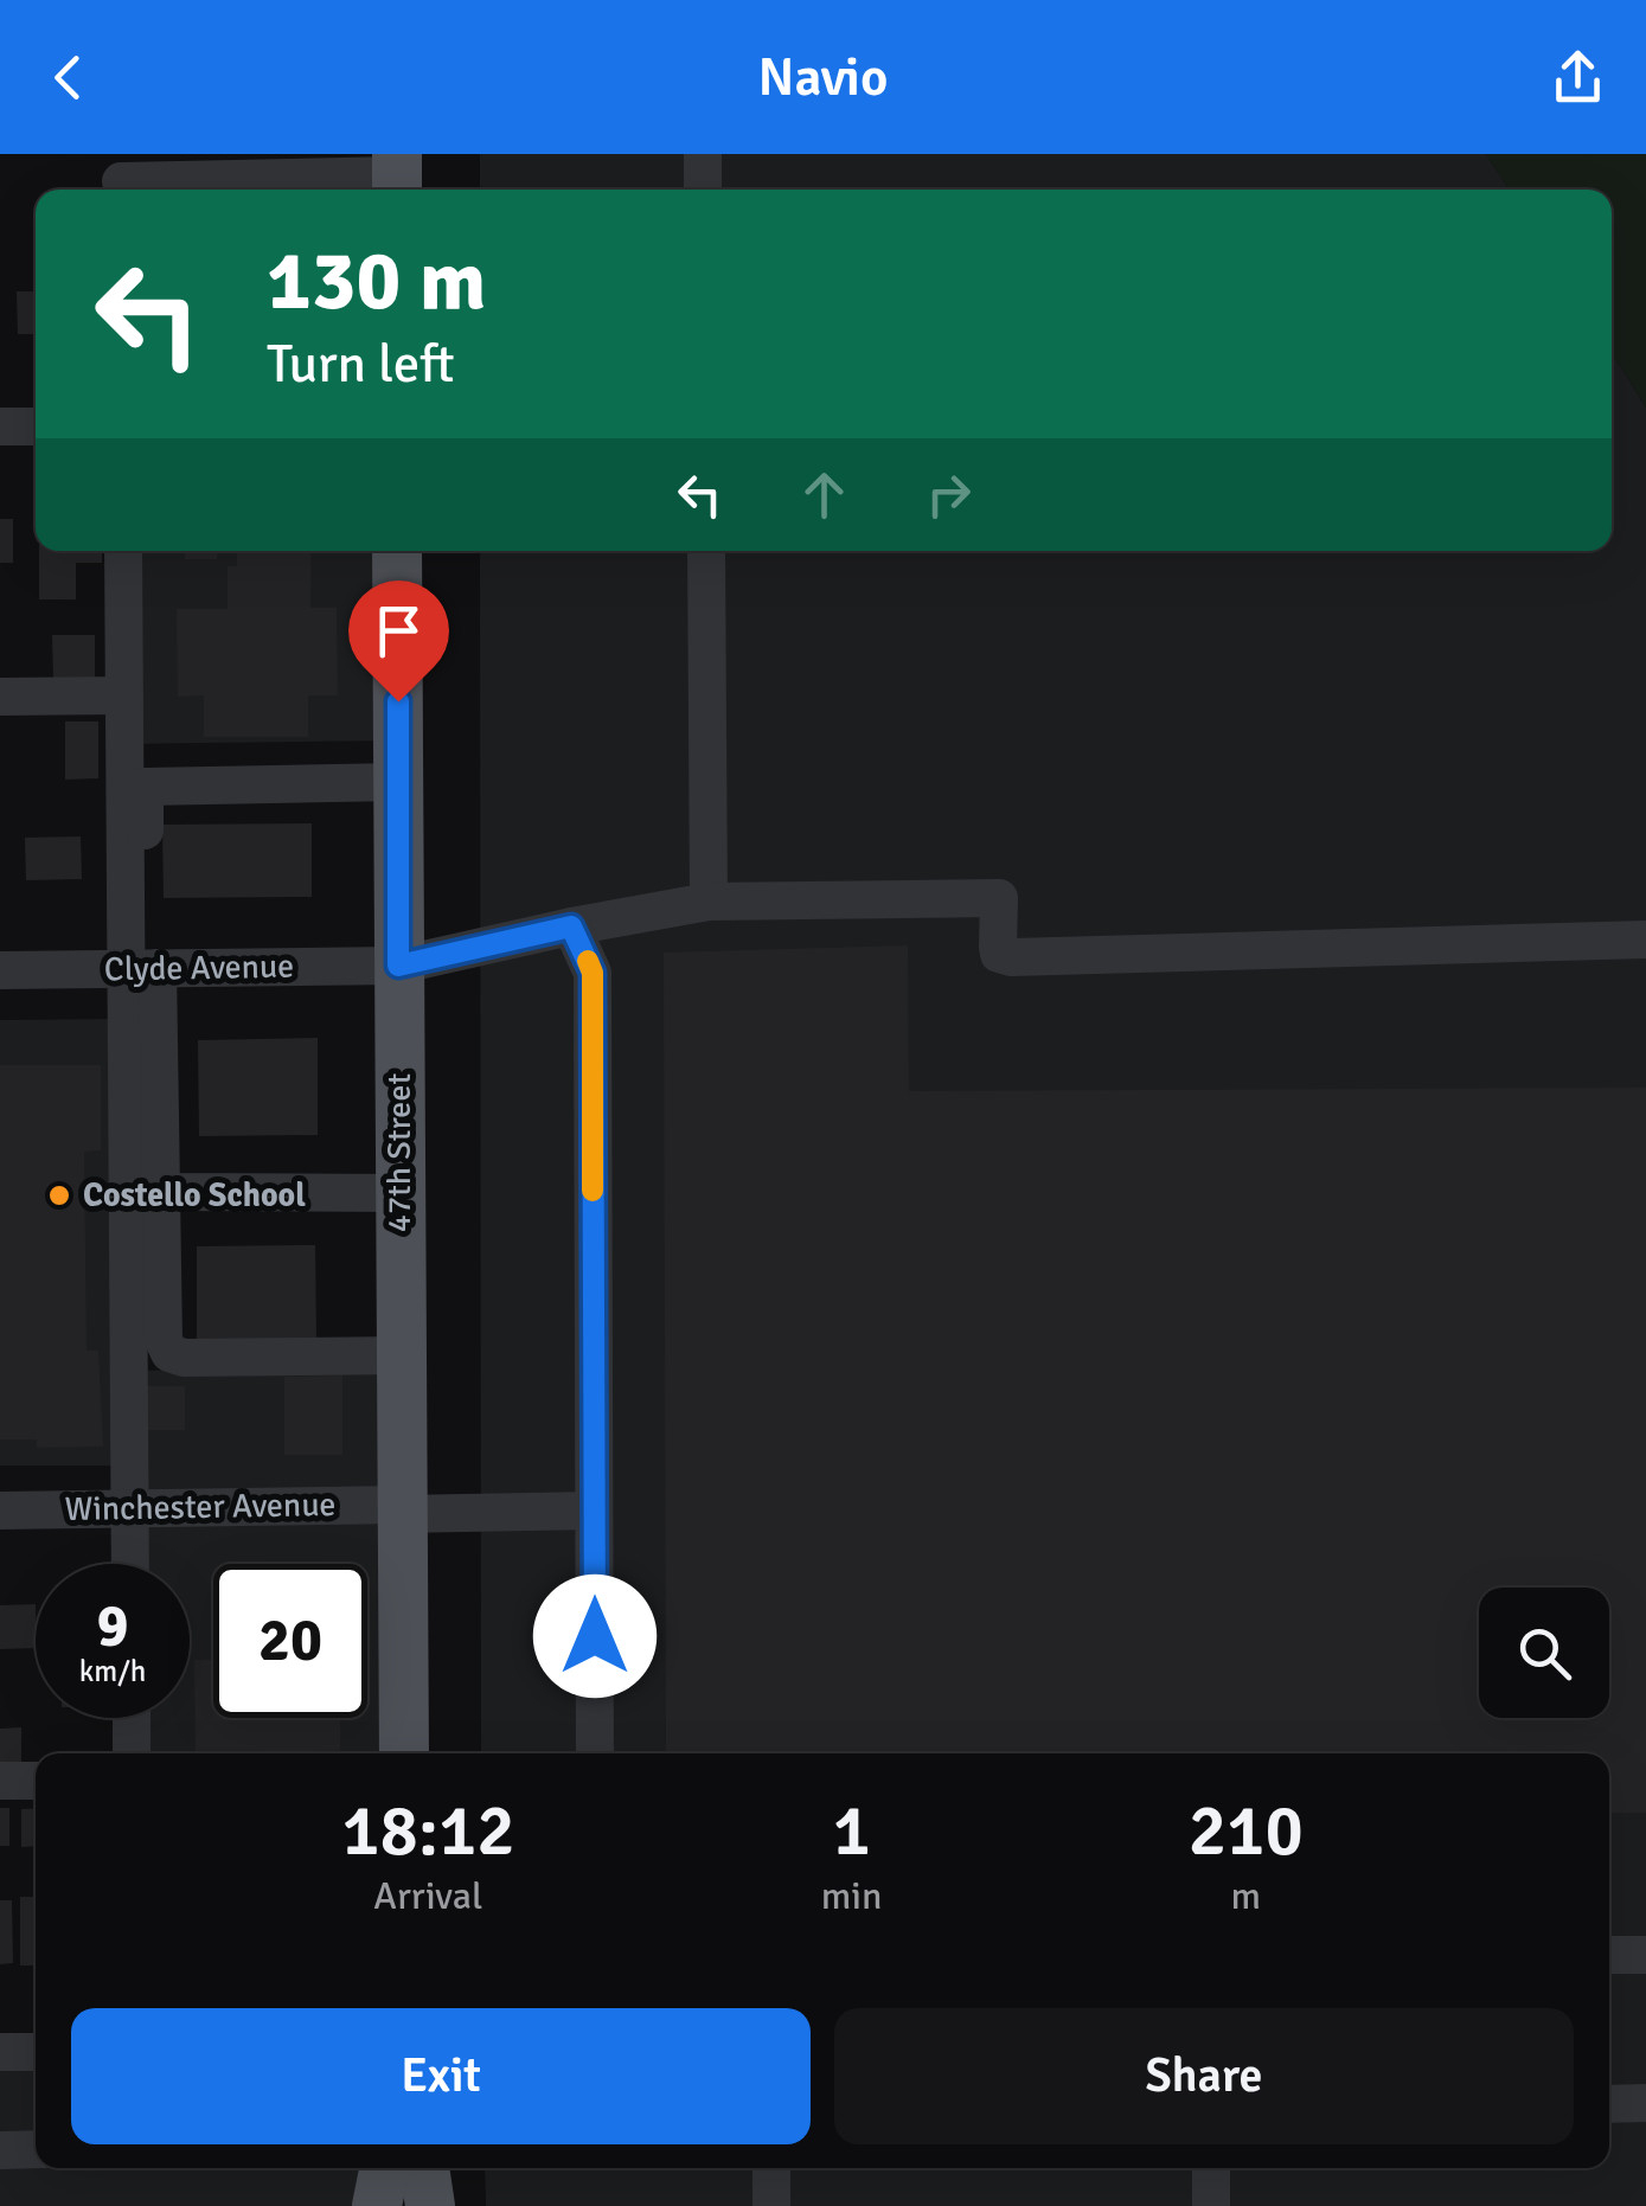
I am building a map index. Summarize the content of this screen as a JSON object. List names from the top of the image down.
{
  "streets": {
    "main road": ["47th Street"],
    "street": ["Clyde Avenue", "Winchester Avenue"]
  },
  "crossings": [
    ["Clyde Avenue", "47th Street"],
    ["47th Street", "Winchester Avenue"]
  ],
  "places": ["Costello School"],
  "page": {
    "header": "Navio",
    "turn": ["130 m", "Turn left"],
    "speed": "9 km/h",
    "limit": "20",
    "eta": [
      "18:12",
      "Arrival",
      "1",
      "min",
      "210",
      "m"
    ],
    "buttons": ["Exit", "Share"]
  }
}
